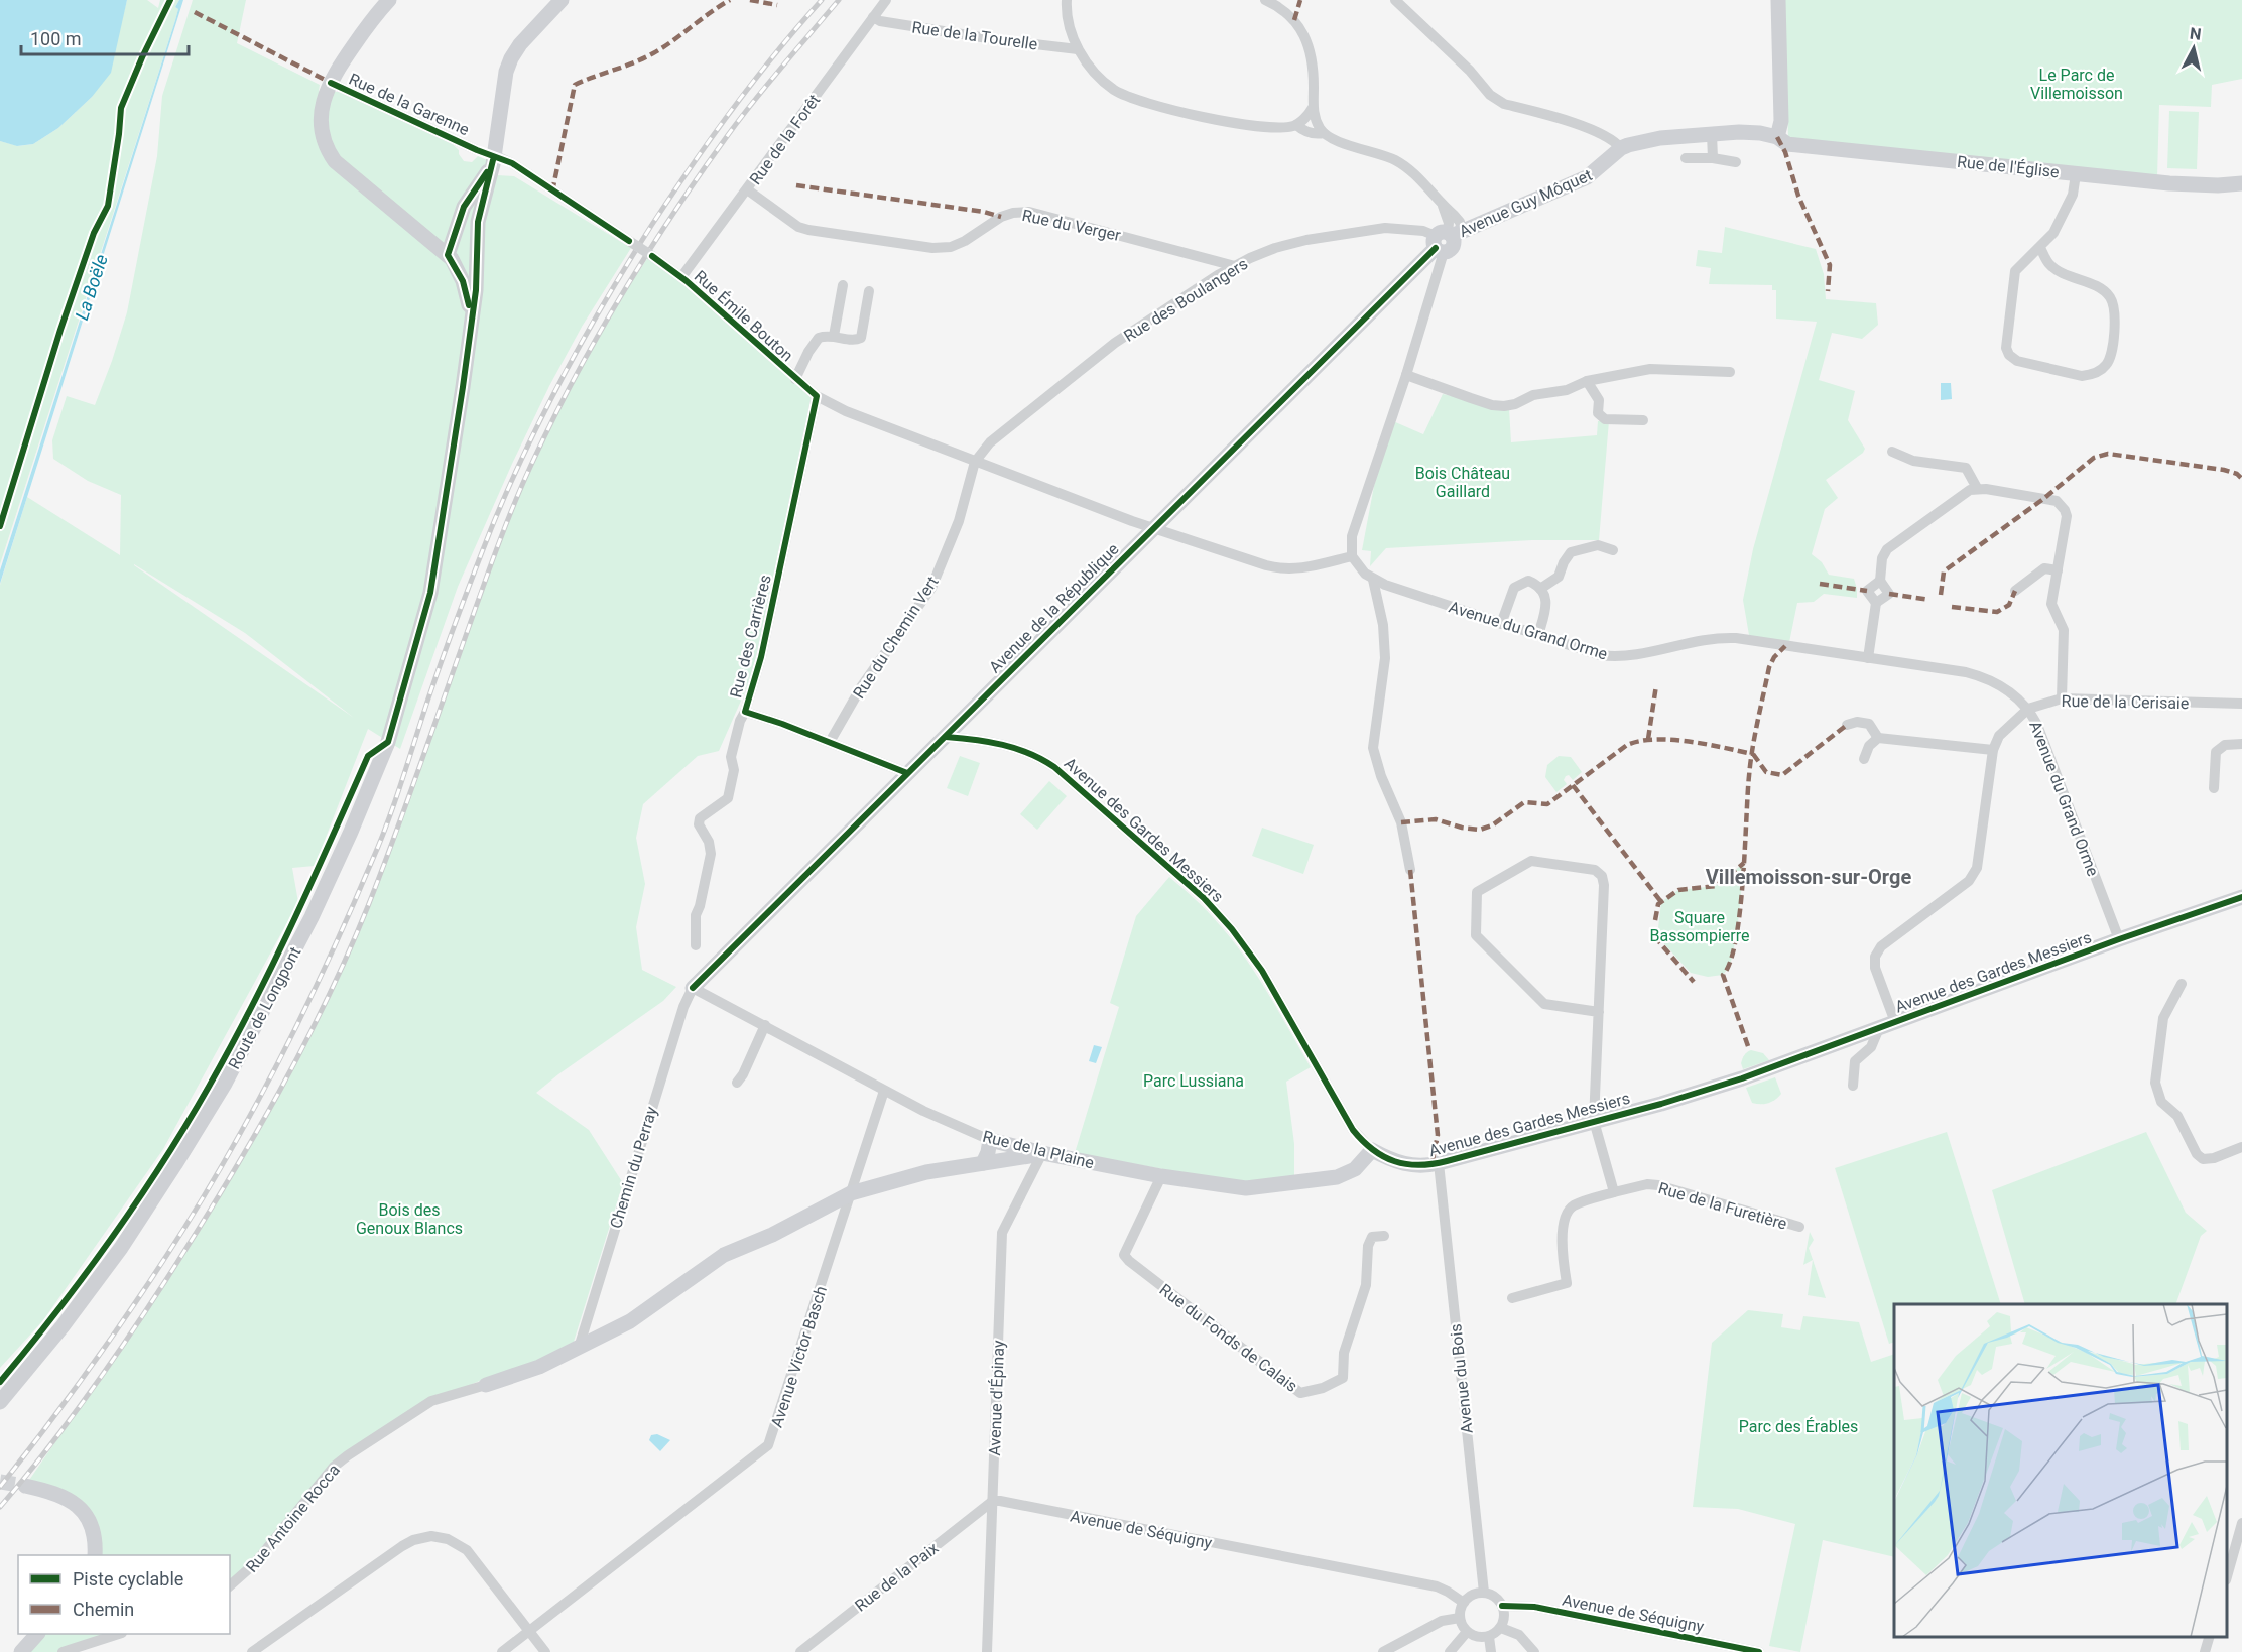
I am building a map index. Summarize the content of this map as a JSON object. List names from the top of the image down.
{
  "streets": {
    "street": [
      "Rue de la Tourelle",
      "Rue de la Garenne",
      "Rue de la Forêt",
      "Rue de l'Église",
      "Avenue Guy Môquet",
      "Rue du Verger",
      "Rue des Boulangers",
      "Rue Émile Bouton",
      "Avenue de la République",
      "Avenue du Grand Orme",
      "Rue des Carrières",
      "Rue du Chemin Vert",
      "Rue de la Cerisaie",
      "Avenue des Gardes Messiers",
      "Route de Longpont",
      "Rue de la Plaine",
      "Chemin du Perray",
      "Rue de la Furetière",
      "Rue du Fonds de Calais",
      "Avenue Victor Basch",
      "Avenue du Bois",
      "Avenue d'Épinay",
      "Rue Antoine Rocca",
      "Avenue de Séquigny",
      "Rue de la Paix"
    ]
  },
  "crossings": [
    ["Rue de la Tourelle", "Rue de la Forêt"],
    ["Rue de la Garenne", "Route de Longpont"],
    ["Rue de la Forêt", "Rue du Verger"],
    ["Rue de la Forêt", "Rue Émile Bouton"],
    ["Rue de l'Église", "Avenue Guy Môquet"],
    ["Avenue Guy Môquet", "Rue des Boulangers"],
    ["Avenue Guy Môquet", "Avenue de la République"],
    ["Rue du Verger", "Rue des Boulangers"],
    ["Rue des Boulangers", "Rue Émile Bouton"],
    ["Rue des Boulangers", "Avenue de la République"],
    ["Rue des Boulangers", "Rue du Chemin Vert"],
    ["Rue Émile Bouton", "Avenue de la République"],
    ["Rue Émile Bouton", "Avenue du Grand Orme"],
    ["Rue Émile Bouton", "Rue des Carrières"],
    ["Rue Émile Bouton", "Rue du Chemin Vert"],
    ["Avenue de la République", "Rue des Carrières"],
    ["Avenue de la République", "Avenue des Gardes Messiers"],
    ["Avenue de la République", "Rue de la Plaine"],
    ["Avenue de la République", "Chemin du Perray"],
    ["Avenue du Grand Orme", "Rue de la Cerisaie"],
    ["Avenue du Grand Orme", "Avenue des Gardes Messiers"],
    ["Rue des Carrières", "Rue du Chemin Vert"],
    ["Rue de la Cerisaie", "Avenue des Gardes Messiers"],
    ["Avenue des Gardes Messiers", "Rue de la Plaine"],
    ["Avenue des Gardes Messiers", "Avenue du Bois"],
    ["Rue de la Plaine", "Chemin du Perray"],
    ["Rue de la Plaine", "Rue du Fonds de Calais"],
    ["Rue de la Plaine", "Avenue Victor Basch"],
    ["Rue de la Plaine", "Avenue d'Épinay"],
    ["Avenue du Bois", "Avenue de Séquigny"],
    ["Avenue d'Épinay", "Avenue de Séquigny"],
    ["Avenue d'Épinay", "Rue de la Paix"],
    ["Avenue de Séquigny", "Rue de la Paix"]
  ],
  "districts": ["Villemoisson-sur-Orge"],
  "water": ["La Boële"],
  "parks": [
    "Le Parc de Villemoisson",
    "Bois Château Gaillard",
    "Square Bassompierre",
    "Parc Lussiana",
    "Bois des Genoux Blancs",
    "Parc des Érables"
  ],
  "legend": ["Piste cyclable", "Chemin"],
  "scale_bar": "100 m",
  "north": "top"
}
